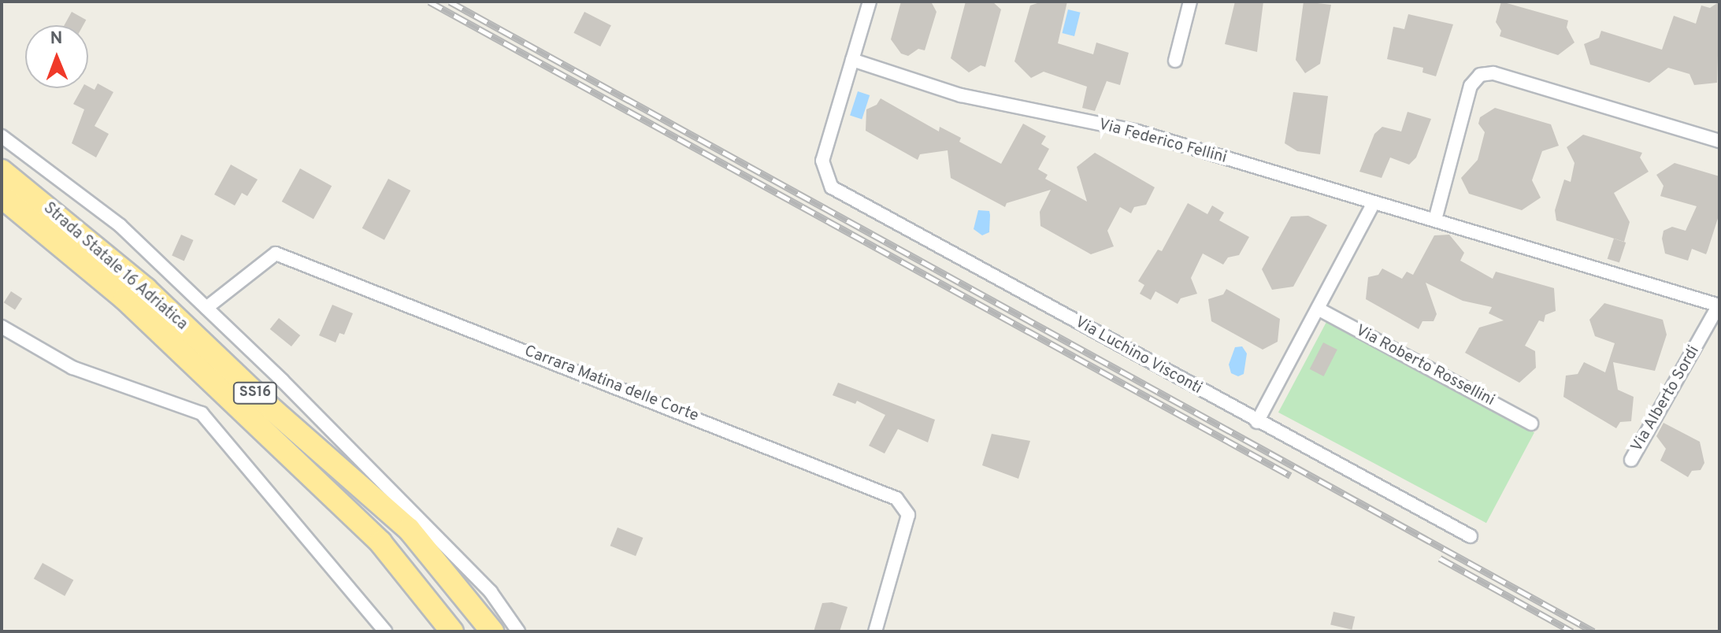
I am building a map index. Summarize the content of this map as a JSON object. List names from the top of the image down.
{
  "streets": {
    "highway": ["Strada Statale 16 Adriatica", "SS16"],
    "street": [
      "Via Federico Fellini",
      "Via Luchino Visconti",
      "Via Roberto Rossellini",
      "Carrara Matina delle Corte",
      "Via Alberto Sordi"
    ]
  },
  "crossings": [
    ["Via Federico Fellini", "Via Luchino Visconti"],
    ["Via Federico Fellini", "Via Alberto Sordi"]
  ],
  "north": "top"
}
